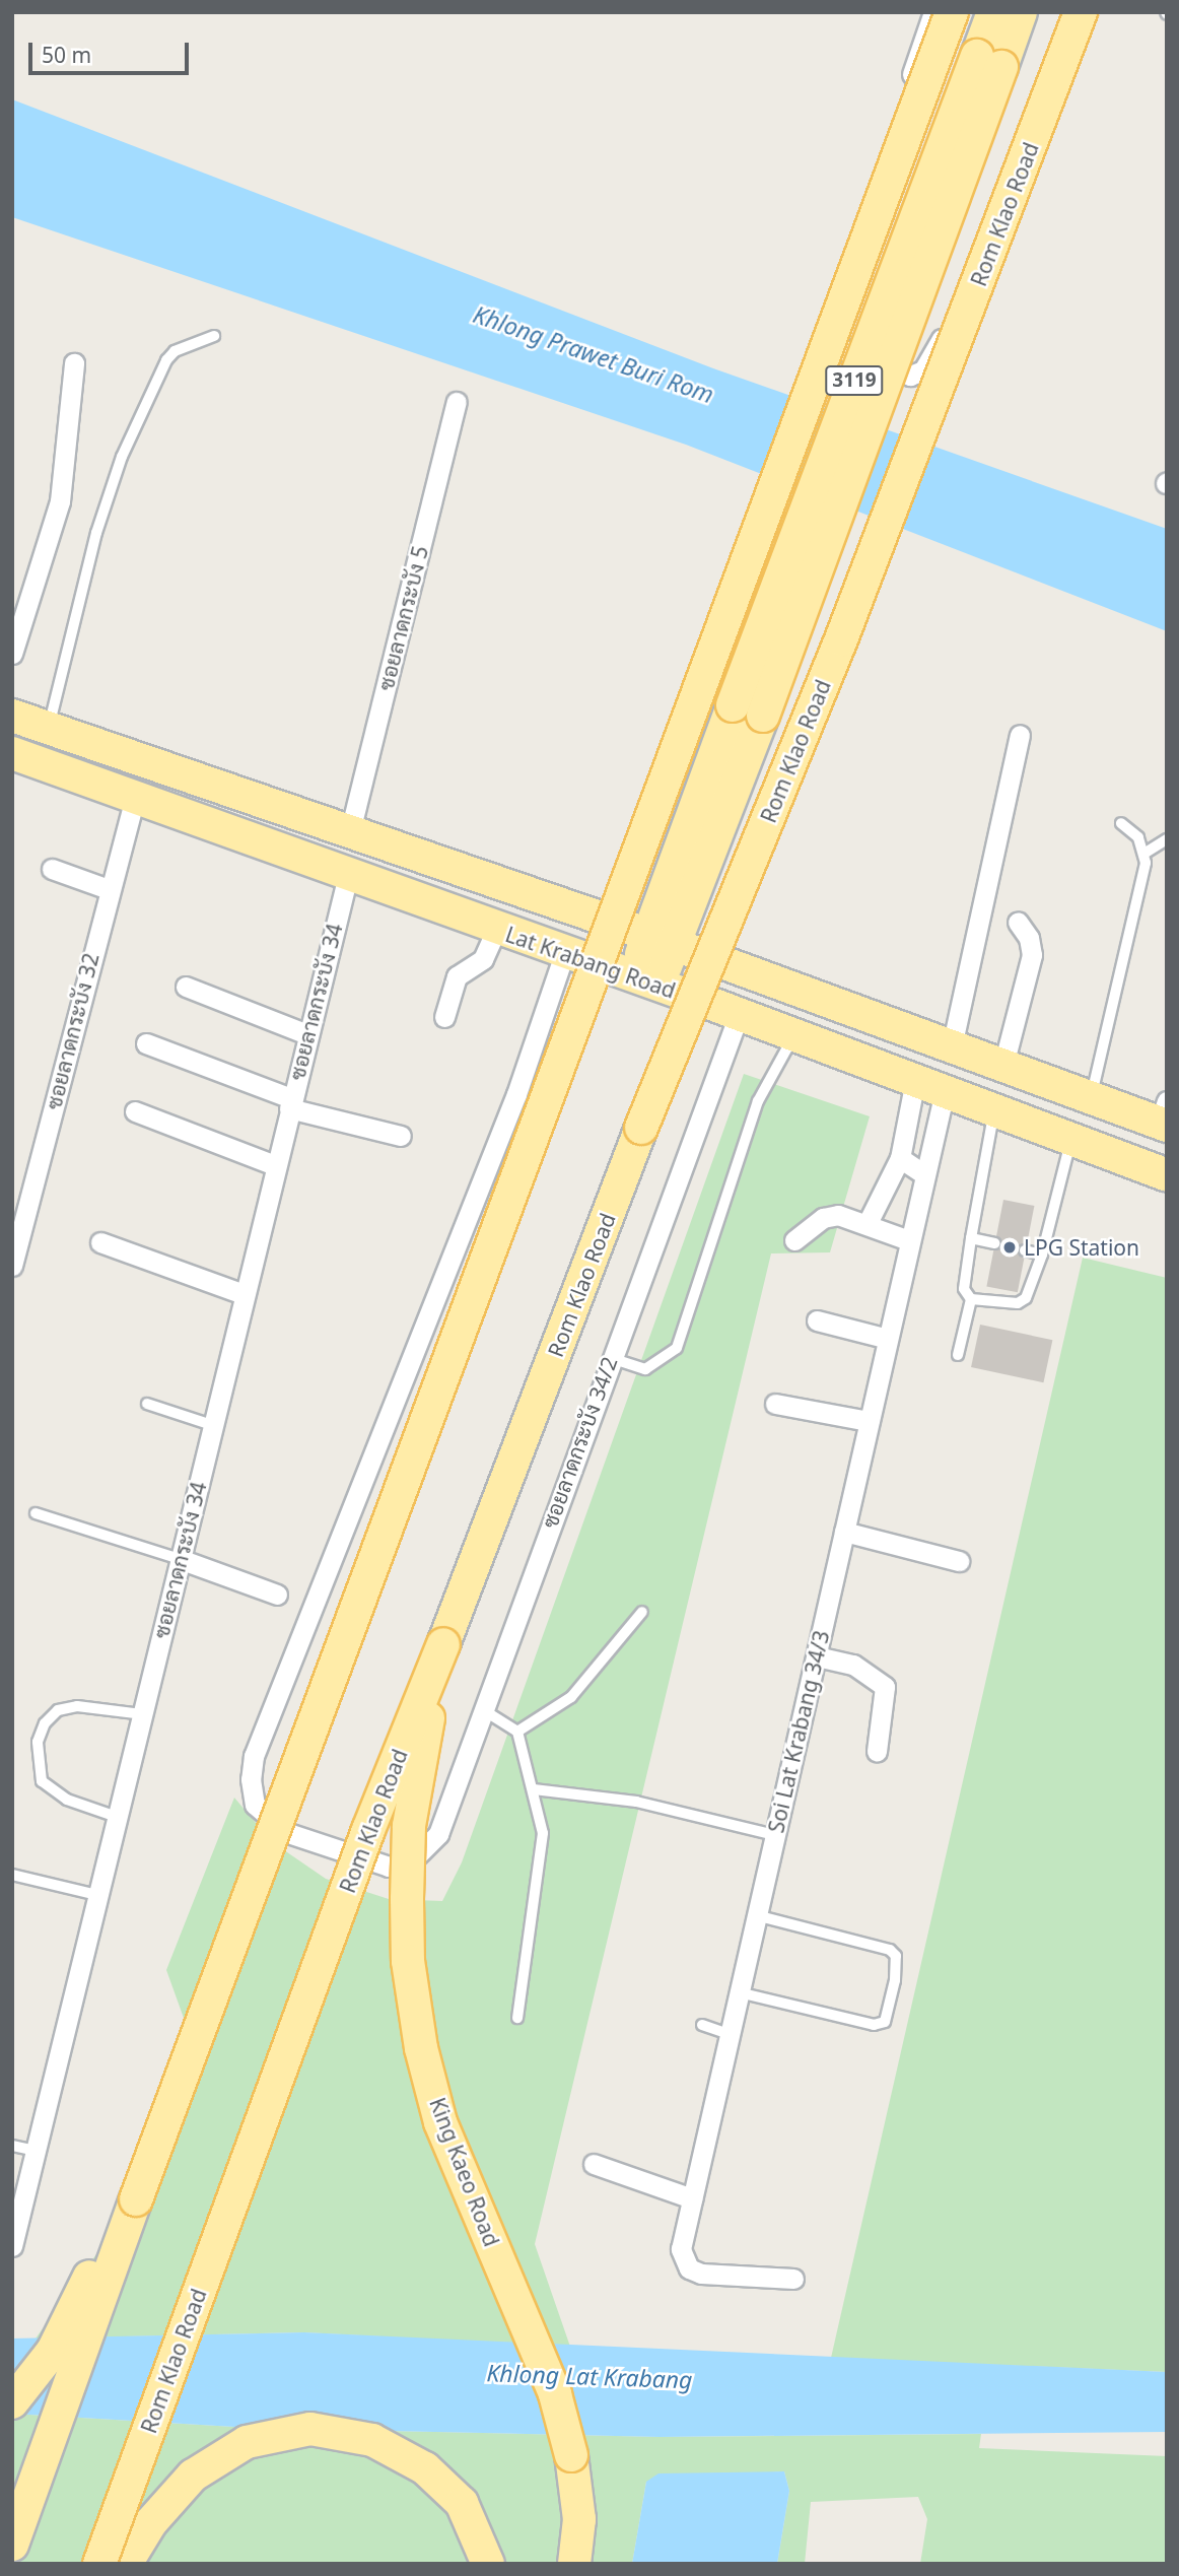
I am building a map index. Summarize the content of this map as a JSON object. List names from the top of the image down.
{
  "streets": {
    "main road": [
      "Rom Klao Road",
      "3119",
      "Lat Krabang Road",
      "King Kaeo Road"
    ],
    "street": [
      "ซอยลาดกระบัง 5",
      "ซอยลาดกระบัง 34",
      "ซอยลาดกระบัง 32",
      "ซอยลาดกระบัง 34/2",
      "Soi Lat Krabang 34/3"
    ]
  },
  "crossings": [
    ["Rom Klao Road", "Lat Krabang Road"],
    ["Rom Klao Road", "King Kaeo Road"],
    ["ซอยลาดกระบัง 5", "Lat Krabang Road"],
    ["Lat Krabang Road", "ซอยลาดกระบัง 34"],
    ["Lat Krabang Road", "ซอยลาดกระบัง 32"],
    ["Lat Krabang Road", "ซอยลาดกระบัง 34/2"],
    ["Lat Krabang Road", "Soi Lat Krabang 34/3"]
  ],
  "water": ["Khlong Prawet Buri Rom", "Khlong Lat Krabang"],
  "places": ["LPG Station"],
  "scale_bar": "50 m"
}
